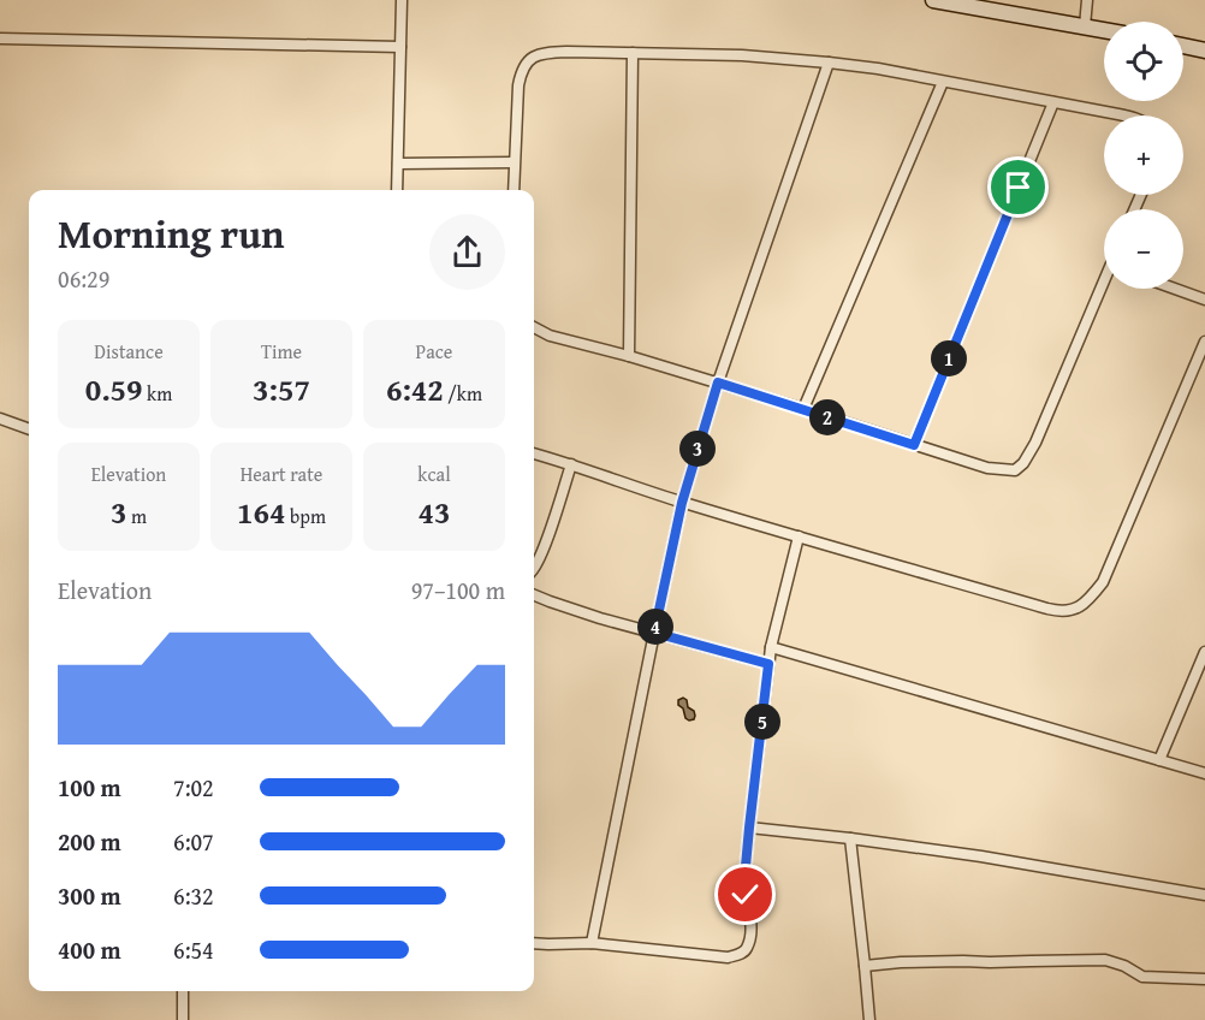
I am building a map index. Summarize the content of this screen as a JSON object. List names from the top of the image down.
{
  "page": {
    "map_buttons": ["+", "−"],
    "heading": ["Morning run", "06:29"],
    "stats": [
      ["Distance", "0.59 km"],
      ["Time", "3:57"],
      ["Pace", "6:42 /km"],
      ["Elevation", "3 m"],
      ["Heart rate", "164 bpm"],
      ["kcal", "43"]
    ],
    "pins": [
      "1",
      "2",
      "3",
      "4",
      "5"
    ],
    "chart": ["Elevation", "97–100 m"],
    "list": [
      {
        "name": "100 m",
        "note": "7:02"
      },
      {
        "name": "200 m",
        "note": "6:07"
      },
      {
        "name": "300 m",
        "note": "6:32"
      },
      {
        "name": "400 m",
        "note": "6:54"
      }
    ]
  }
}
